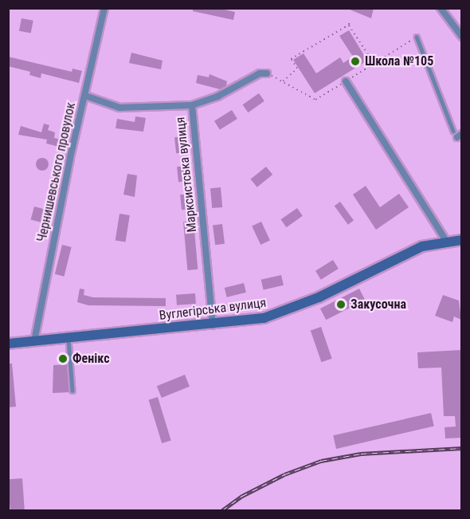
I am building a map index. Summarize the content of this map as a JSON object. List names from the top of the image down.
{
  "streets": {
    "street": ["Чернишевського провулок", "Марксистська вулиця", "Вуглегірська вулиця"]
  },
  "crossings": [
    ["Чернишевського провулок", "Вуглегірська вулиця"],
    ["Марксистська вулиця", "Вуглегірська вулиця"]
  ],
  "places": ["Школа №105", "Закусочна", "Фенікс"]
}
